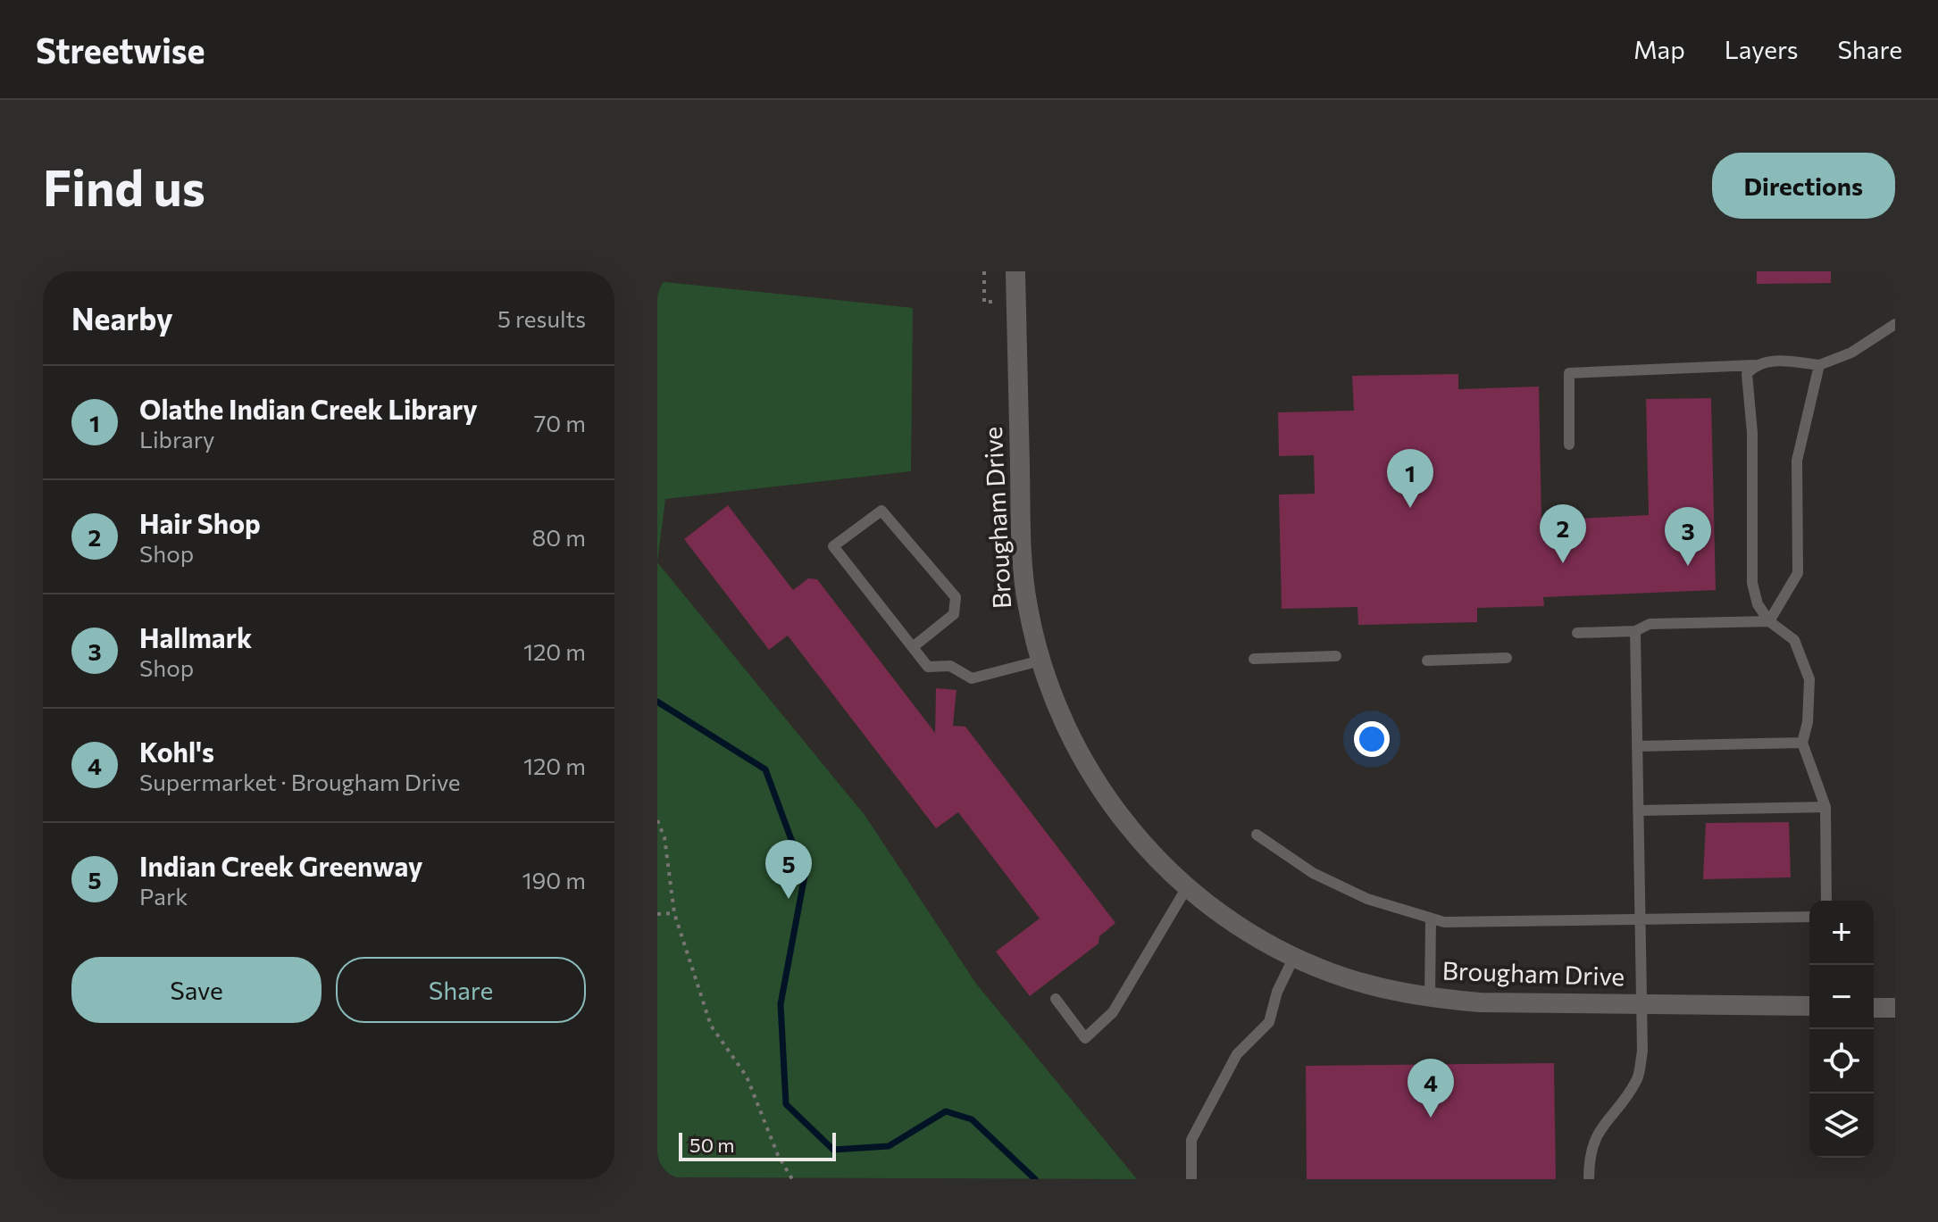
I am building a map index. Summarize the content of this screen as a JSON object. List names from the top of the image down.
{
  "streets": {
    "street": ["Brougham Drive"]
  },
  "scale_bar": "50 m",
  "page": {
    "header": "Streetwise",
    "nav": ["Map", "Layers", "Share"],
    "buttons": [
      "Directions",
      ["Save", "Share"]
    ],
    "title": "Find us",
    "heading": ["Nearby", "5 results"],
    "list": [
      {
        "mark": "1",
        "name": "Olathe Indian Creek Library",
        "note": "Library",
        "value": "70 m"
      },
      {
        "mark": "2",
        "name": "Hair Shop",
        "note": "Shop",
        "value": "80 m"
      },
      {
        "mark": "3",
        "name": "Hallmark",
        "note": "Shop",
        "value": "120 m"
      },
      {
        "mark": "4",
        "name": "Kohl's",
        "note": "Supermarket · Brougham Drive",
        "value": "120 m"
      },
      {
        "mark": "5",
        "name": "Indian Creek Greenway",
        "note": "Park",
        "value": "190 m"
      }
    ],
    "pins": [
      "1",
      "2",
      "3",
      "5",
      "4"
    ],
    "map_buttons": ["+", "−"],
    "scale": "50 m"
  }
}
